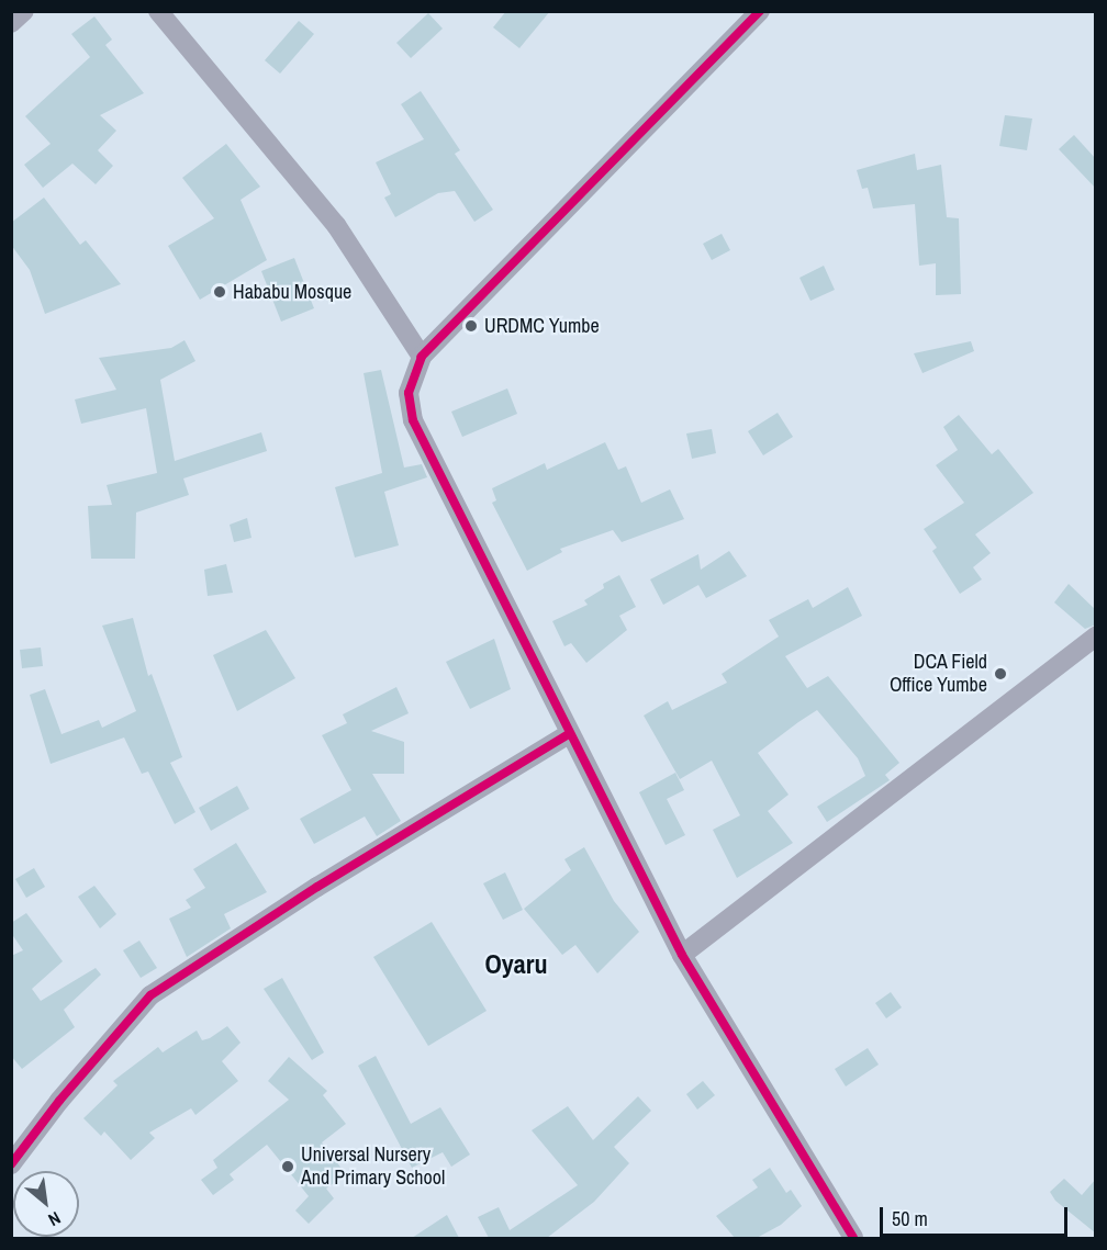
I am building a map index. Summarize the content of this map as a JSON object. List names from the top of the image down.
{
  "districts": ["Oyaru"],
  "places": [
    "Hababu Mosque",
    "URDMC Yumbe",
    "DCA Field Office Yumbe",
    "Universal Nursery And Primary School"
  ],
  "scale_bar": "50 m",
  "north": "bottom right"
}
